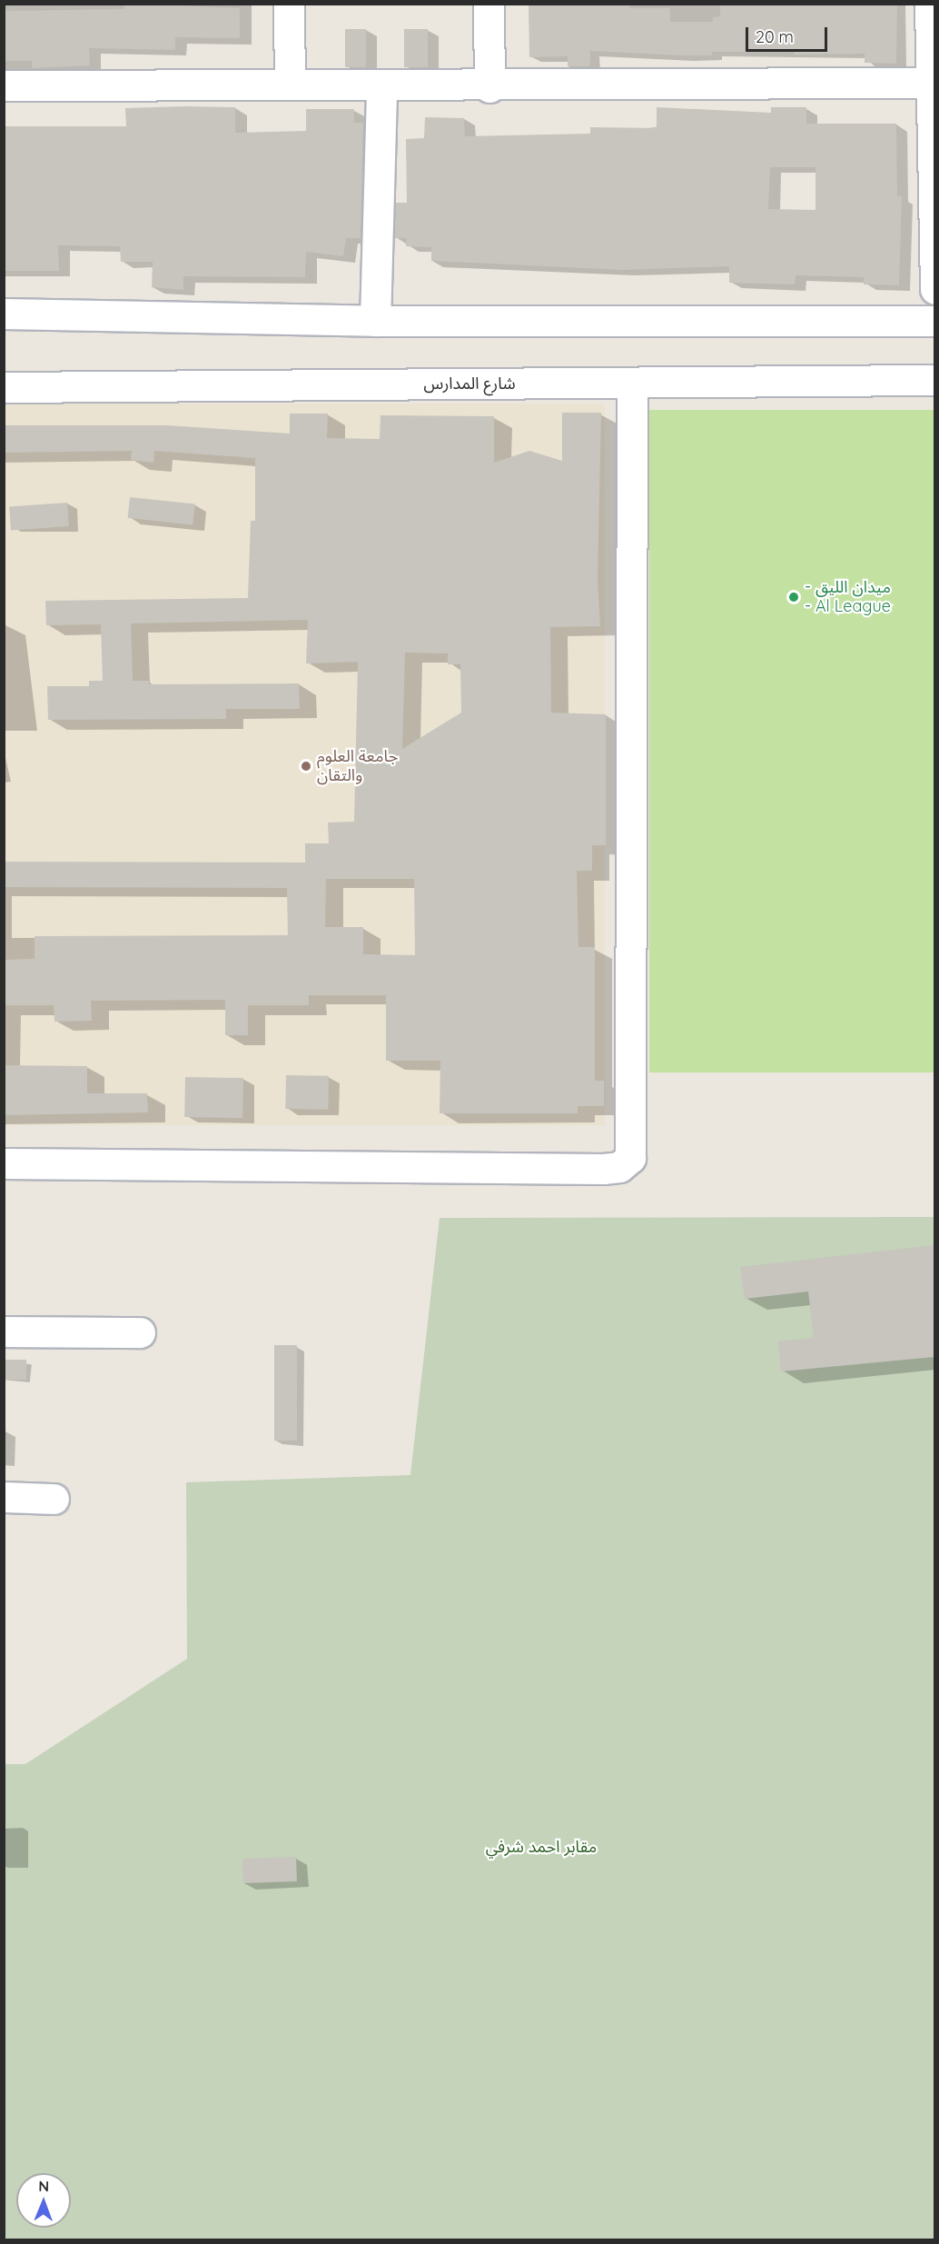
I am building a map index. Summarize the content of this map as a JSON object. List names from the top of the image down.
{
  "streets": {
    "street": ["شارع المدارس"]
  },
  "parks": ["مقابر احمد شرفي"],
  "places": ["- ميدان الليق - Al League", "جامعة العلوم والتقان"],
  "scale_bar": "20 m",
  "north": "top"
}
